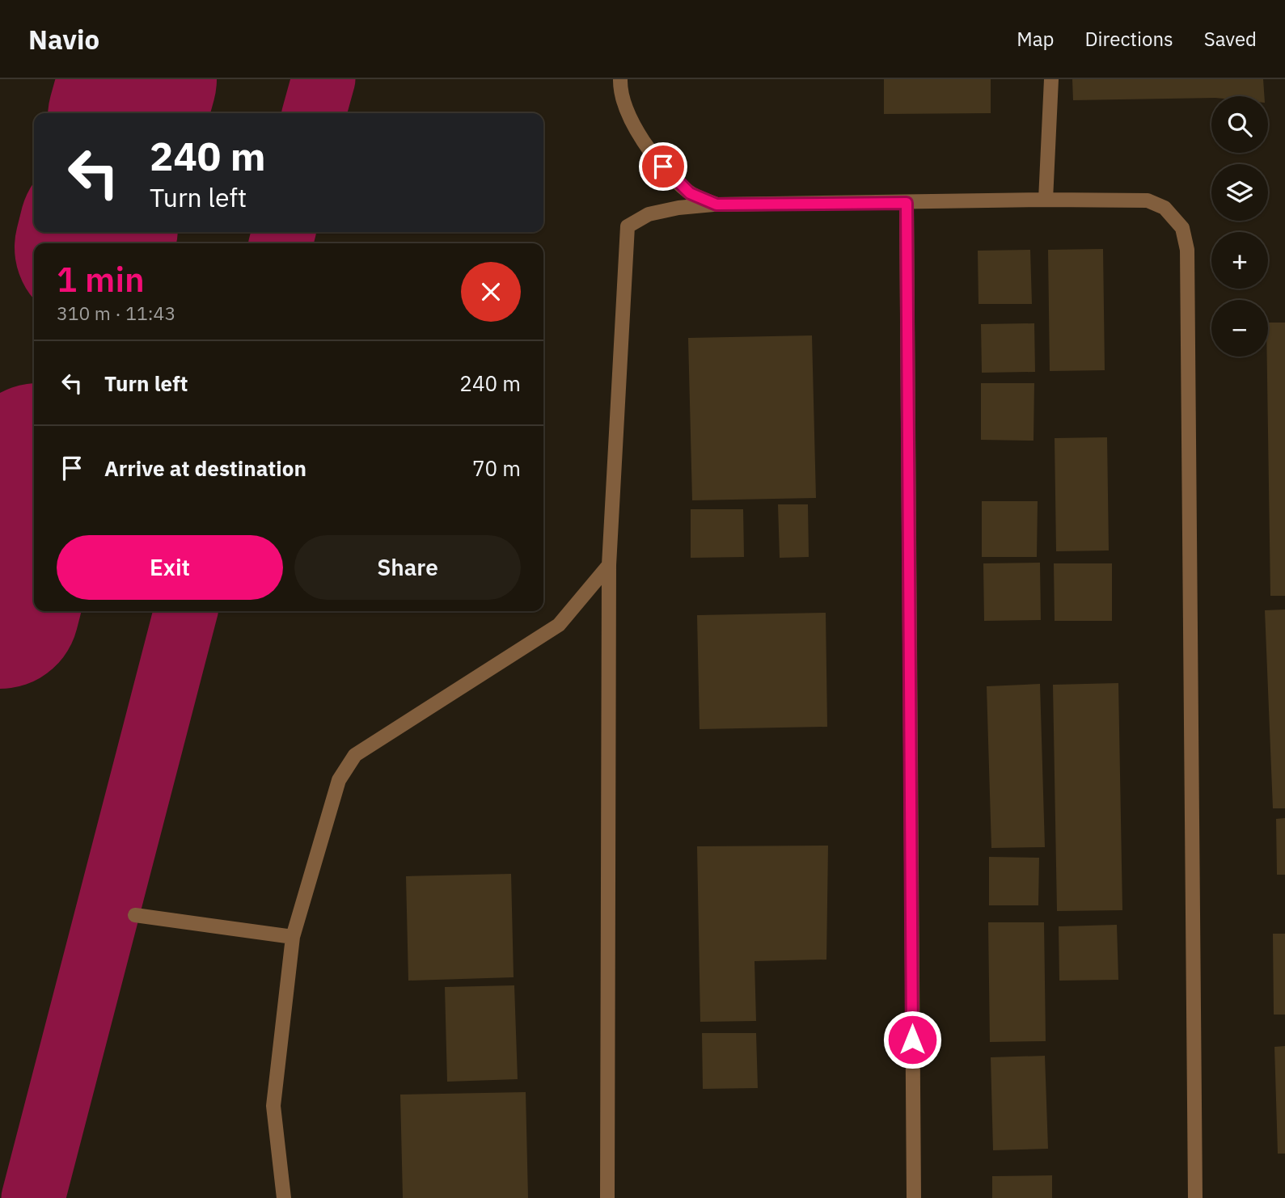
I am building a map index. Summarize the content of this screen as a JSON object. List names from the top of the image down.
{
  "page": {
    "header": "Navio",
    "nav": ["Map", "Directions", "Saved"],
    "map_buttons": ["+", "−"],
    "turn": ["240 m", "Turn left"],
    "heading": ["1 min", "310 m · 11:43"],
    "list": [
      {
        "name": "Turn left",
        "value": "240 m"
      },
      {
        "name": "Arrive at destination",
        "value": "70 m"
      }
    ],
    "buttons": ["Exit", "Share"]
  }
}
